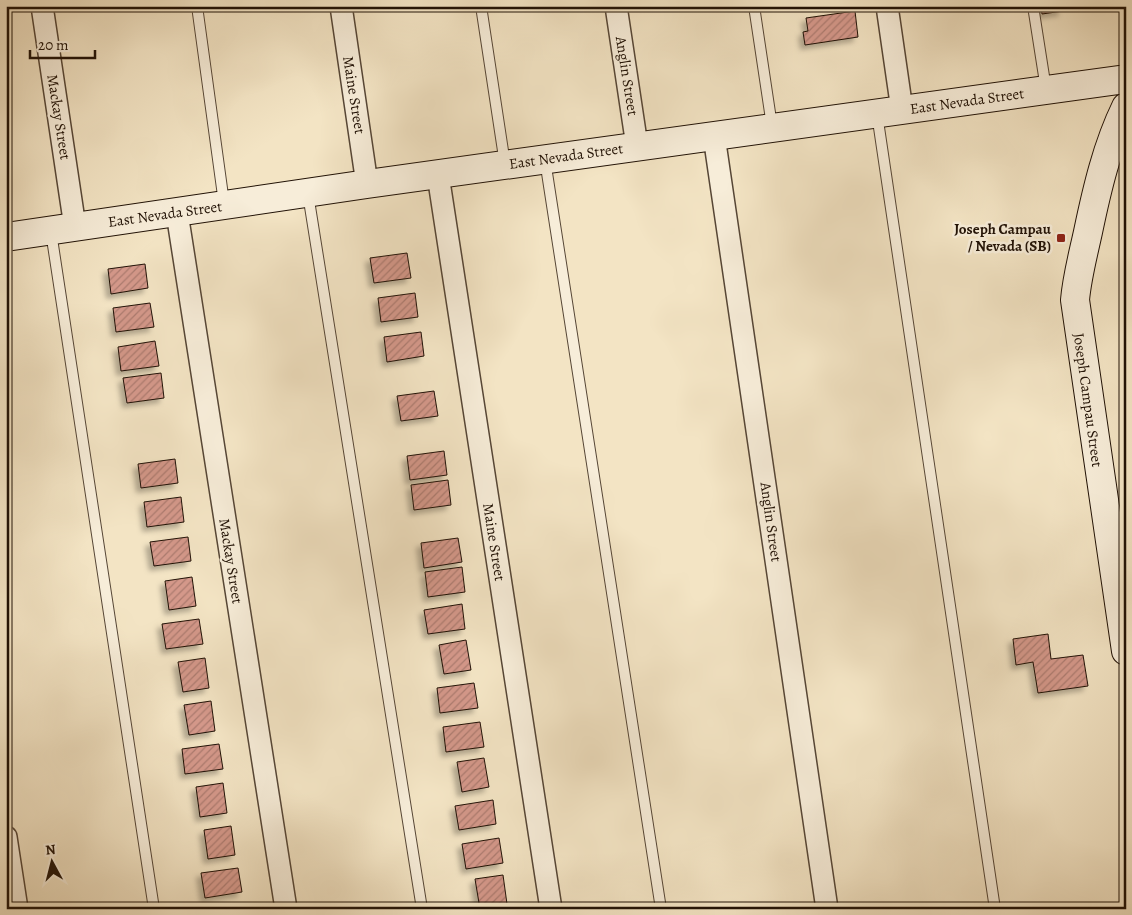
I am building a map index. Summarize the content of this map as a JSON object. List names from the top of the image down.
{
  "streets": {
    "street": [
      "Anglin Street",
      "Maine Street",
      "East Nevada Street",
      "Mackay Street",
      "Joseph Campau Street"
    ]
  },
  "crossings": [
    ["Anglin Street", "East Nevada Street"],
    ["Maine Street", "East Nevada Street"],
    ["East Nevada Street", "Mackay Street"]
  ],
  "places": {
    "transit": ["Joseph Campau / Nevada (SB)"]
  },
  "scale_bar": "20 m",
  "north": "top"
}
